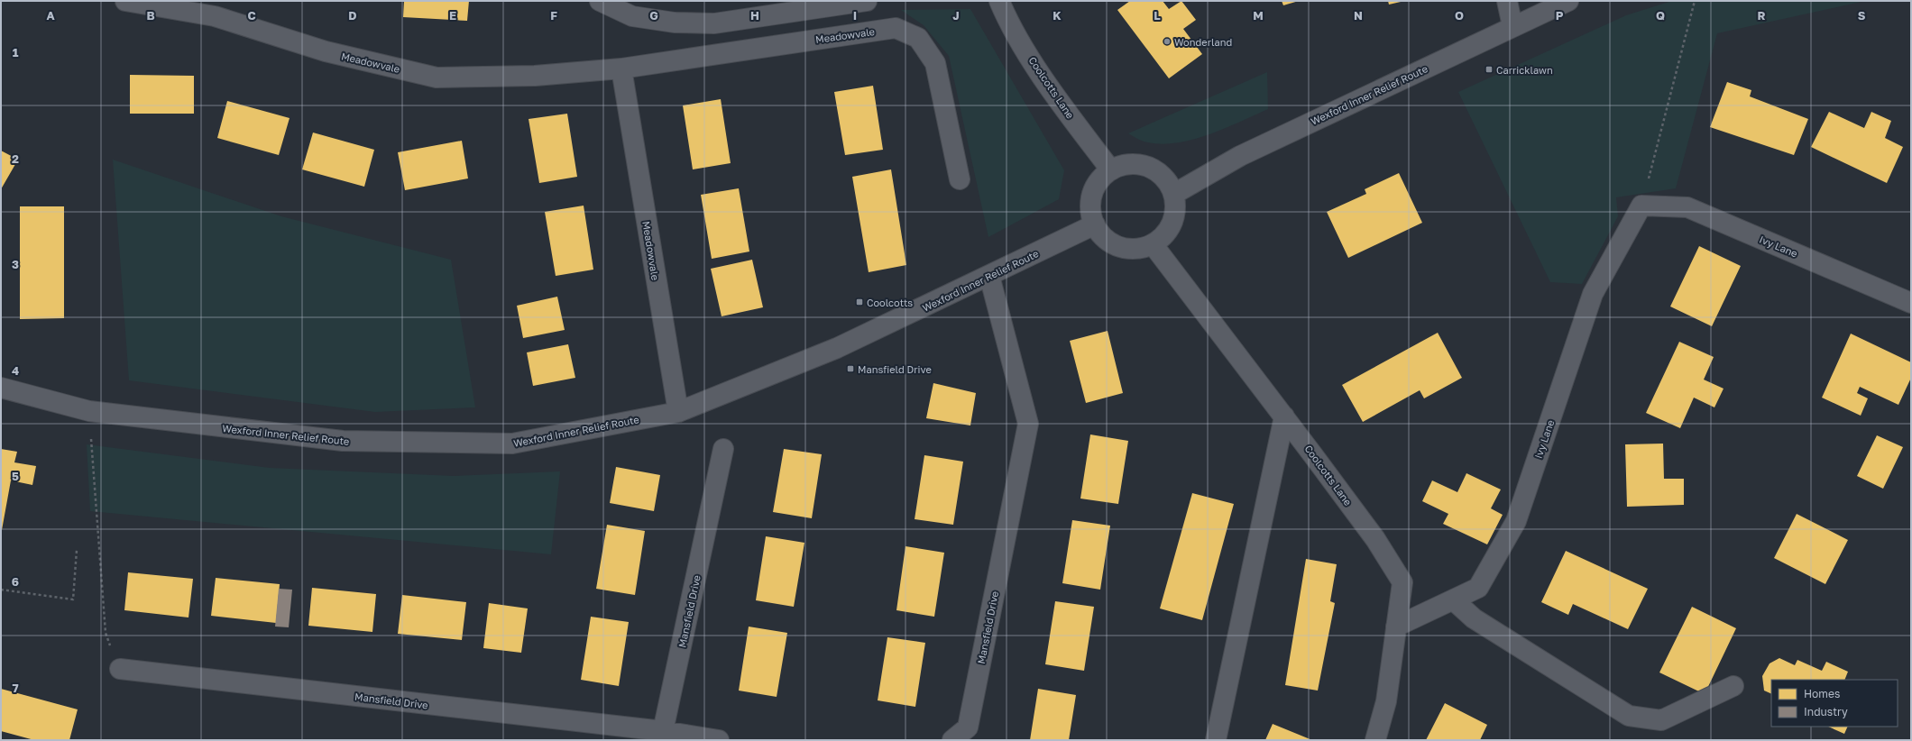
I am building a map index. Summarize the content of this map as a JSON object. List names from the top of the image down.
{
  "streets": {
    "street": [
      "Meadowvale",
      "Coolcotts Lane",
      "Wexford Inner Relief Route",
      "Ivy Lane",
      "Mansfield Drive"
    ]
  },
  "crossings": [
    ["Meadowvale", "Wexford Inner Relief Route"],
    ["Coolcotts Lane", "Wexford Inner Relief Route"],
    ["Coolcotts Lane", "Ivy Lane"],
    ["Wexford Inner Relief Route", "Mansfield Drive"]
  ],
  "places": {
    "other": ["Wonderland"],
    "transit": ["Carricklawn", "Coolcotts", "Mansfield Drive"]
  },
  "legend": ["Homes", "Industry"],
  "grid": {
    "columns": [
      "A",
      "B",
      "C",
      "D",
      "E",
      "F",
      "G",
      "H",
      "I",
      "J",
      "K",
      "L",
      "M",
      "N",
      "O",
      "P",
      "Q",
      "R",
      "S"
    ],
    "rows": [
      "1",
      "2",
      "3",
      "4",
      "5",
      "6",
      "7"
    ]
  }
}
